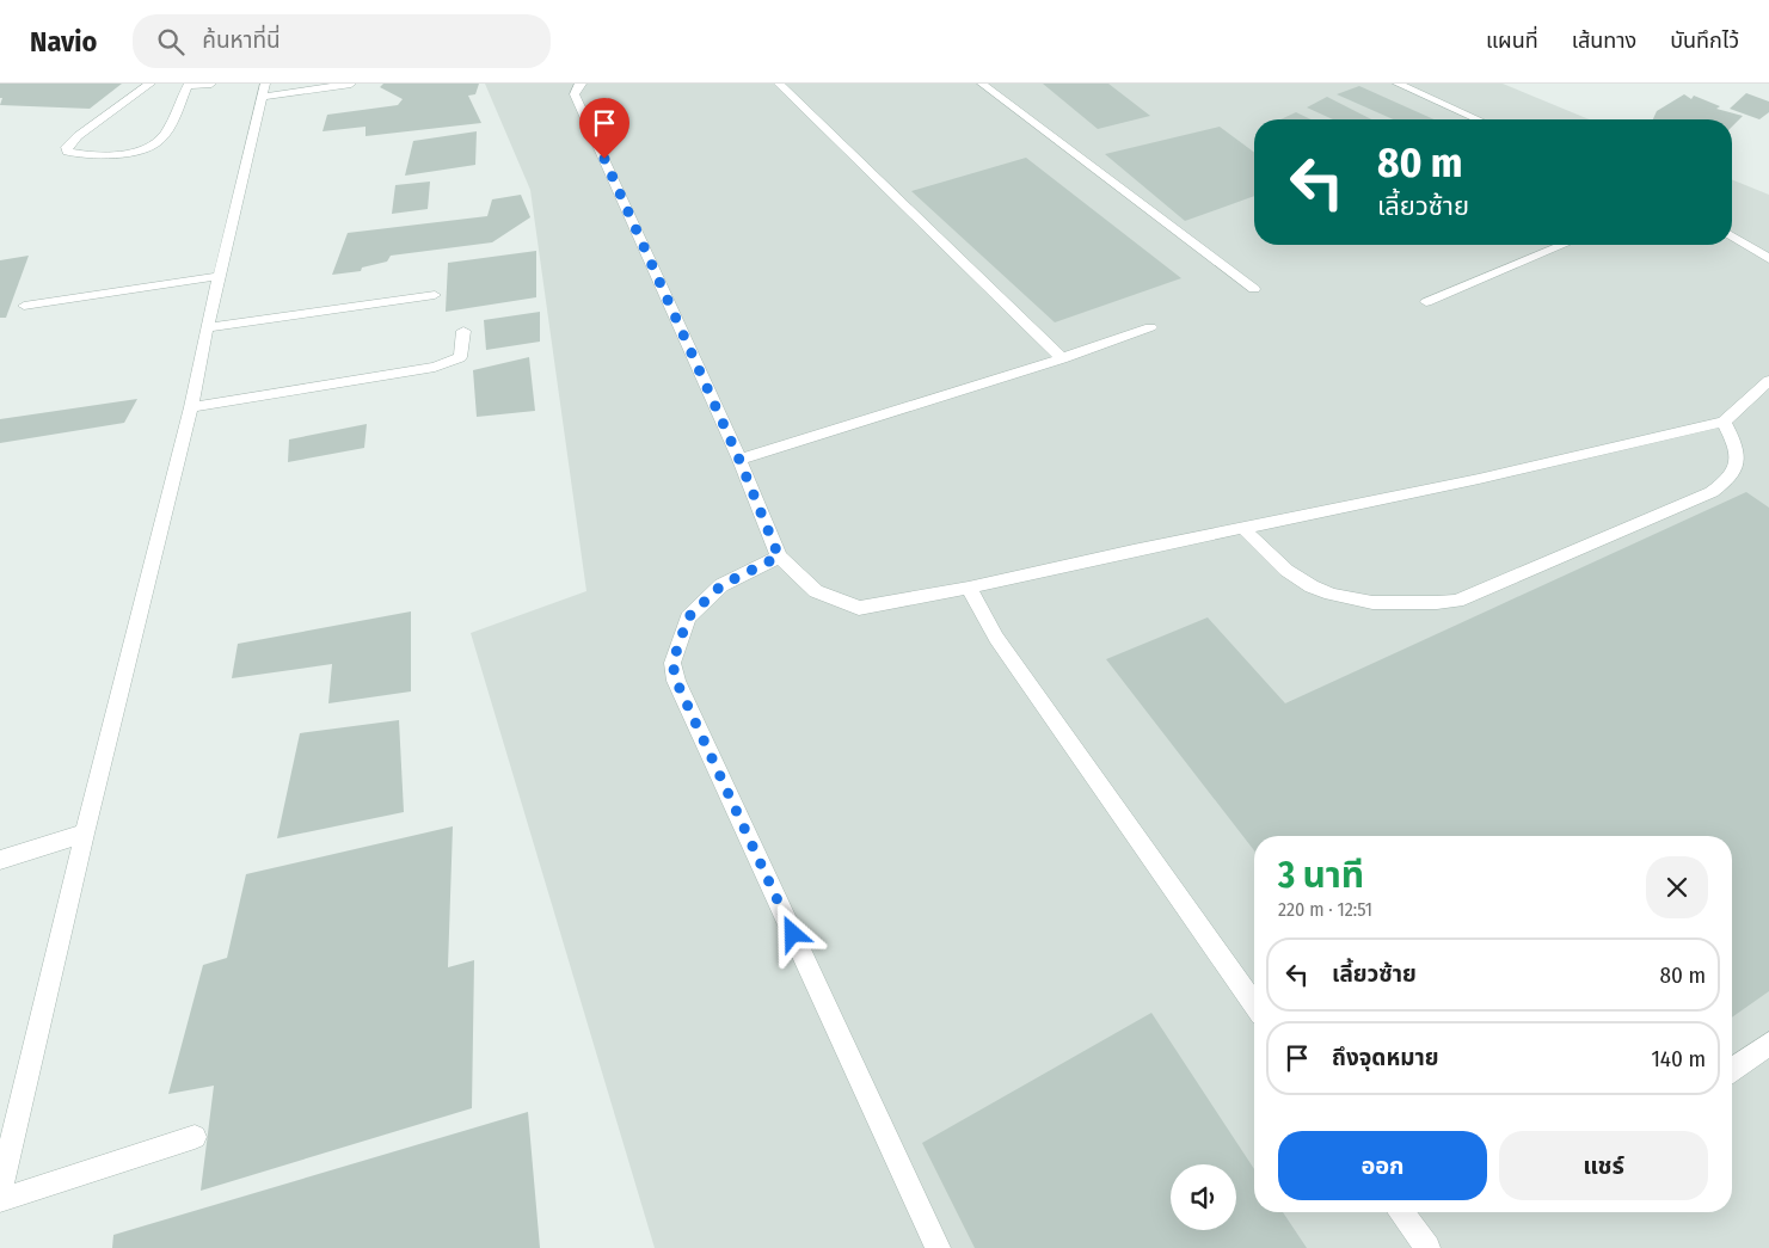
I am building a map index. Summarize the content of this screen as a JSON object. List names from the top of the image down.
{
  "page": {
    "header": "Navio",
    "search": "ค้นหาที่นี่",
    "nav": ["แผนที่", "เส้นทาง", "บันทึกไว้"],
    "turn": ["80 m", "เลี้ยวซ้าย"],
    "heading": ["3 นาที", "220 m · 12:51"],
    "list": [
      {
        "name": "เลี้ยวซ้าย",
        "value": "80 m"
      },
      {
        "name": "ถึงจุดหมาย",
        "value": "140 m"
      }
    ],
    "buttons": ["ออก", "แชร์"]
  }
}
